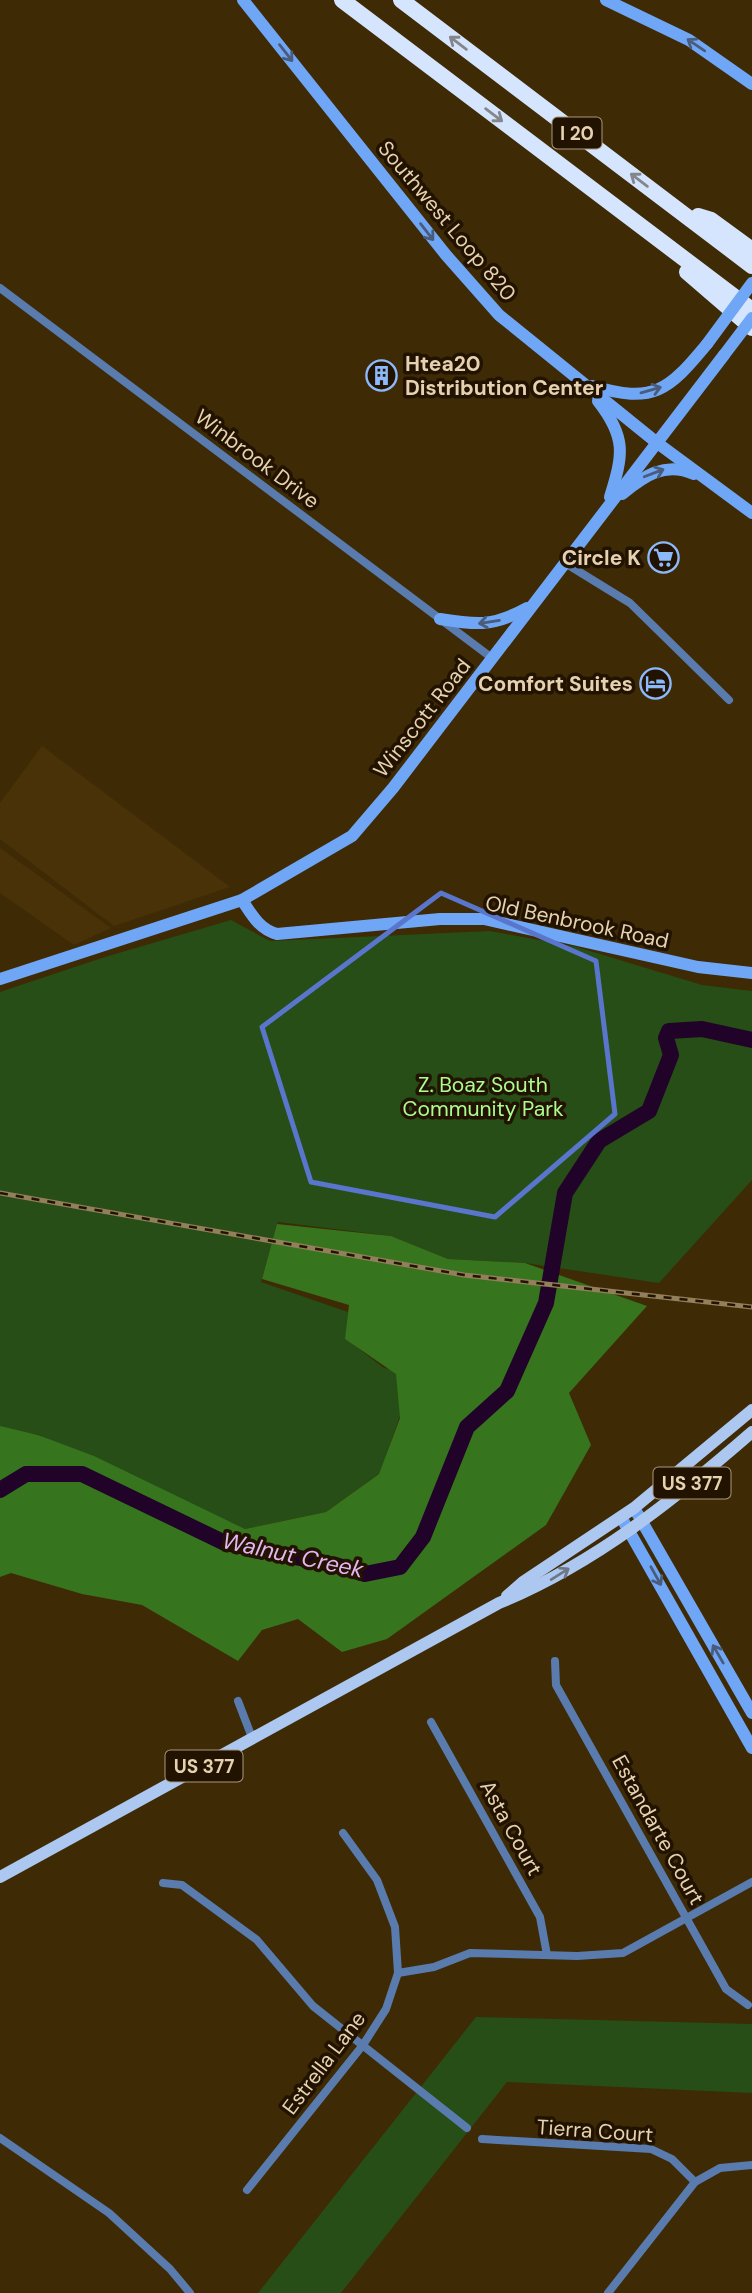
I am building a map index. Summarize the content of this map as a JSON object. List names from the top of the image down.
{
  "streets": {
    "highway": ["I 20"],
    "main road": [
      "Southwest Loop 820",
      "Winscott Road",
      "Old Benbrook Road",
      "US 377"
    ],
    "street": [
      "Winbrook Drive",
      "Asta Court",
      "Estandarte Court",
      "Estrella Lane",
      "Tierra Court"
    ]
  },
  "crossings": [
    ["Southwest Loop 820", "Winscott Road"],
    ["Winbrook Drive", "Winscott Road"],
    ["Winscott Road", "Old Benbrook Road"]
  ],
  "one_way": ["Southwest Loop 820"],
  "water": ["Walnut Creek"],
  "parks": ["Z. Boaz South Community Park"],
  "places": {
    "building": ["Htea20 Distribution Center"],
    "supermarket": ["Circle K"],
    "hotel": ["Comfort Suites"]
  }
}
